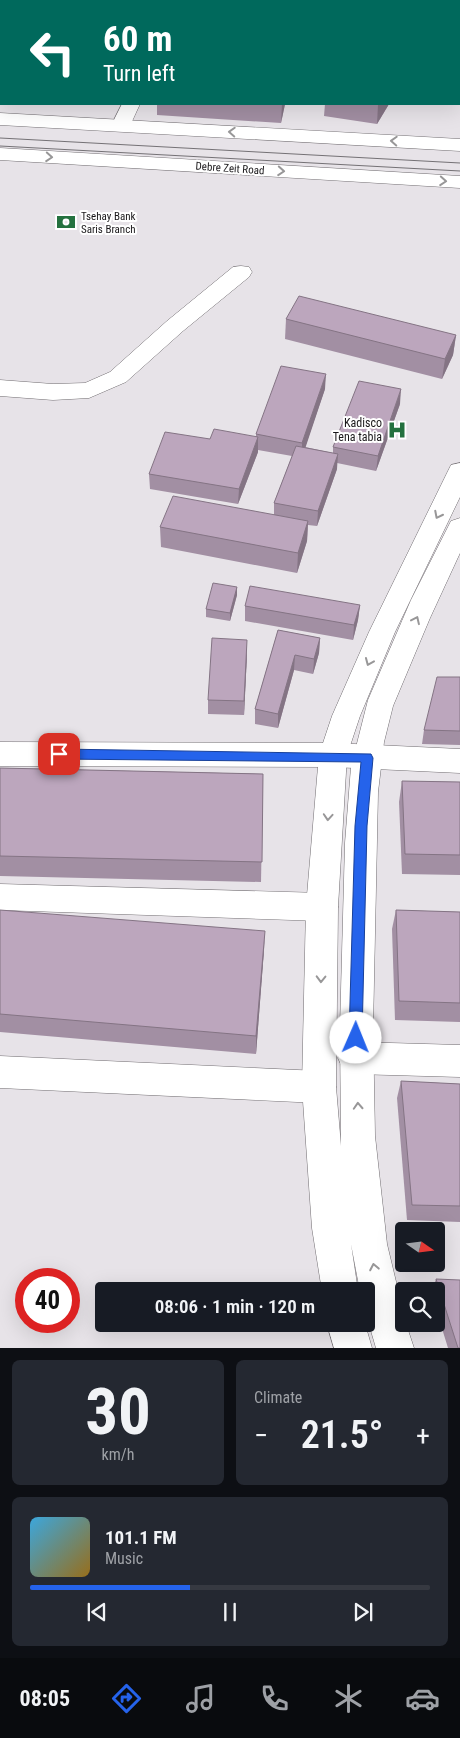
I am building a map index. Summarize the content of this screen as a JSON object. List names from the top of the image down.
{
  "streets": {
    "street": ["Debre Zeit Road"]
  },
  "places": {
    "bank": ["Tsehay Bank Saris Branch"],
    "hospital": ["Kadisco Tena tabia"]
  },
  "north": "right",
  "page": {
    "turn": ["60 m", "Turn left"],
    "limit": "40",
    "trip": "08:06 · 1 min · 120 m",
    "tile": [
      ["30", "km/h"],
      "Climate"
    ],
    "heat": ["−", "21.5°", "+"],
    "song": ["101.1 FM", "Music"],
    "tabs": "08:05"
  }
}
